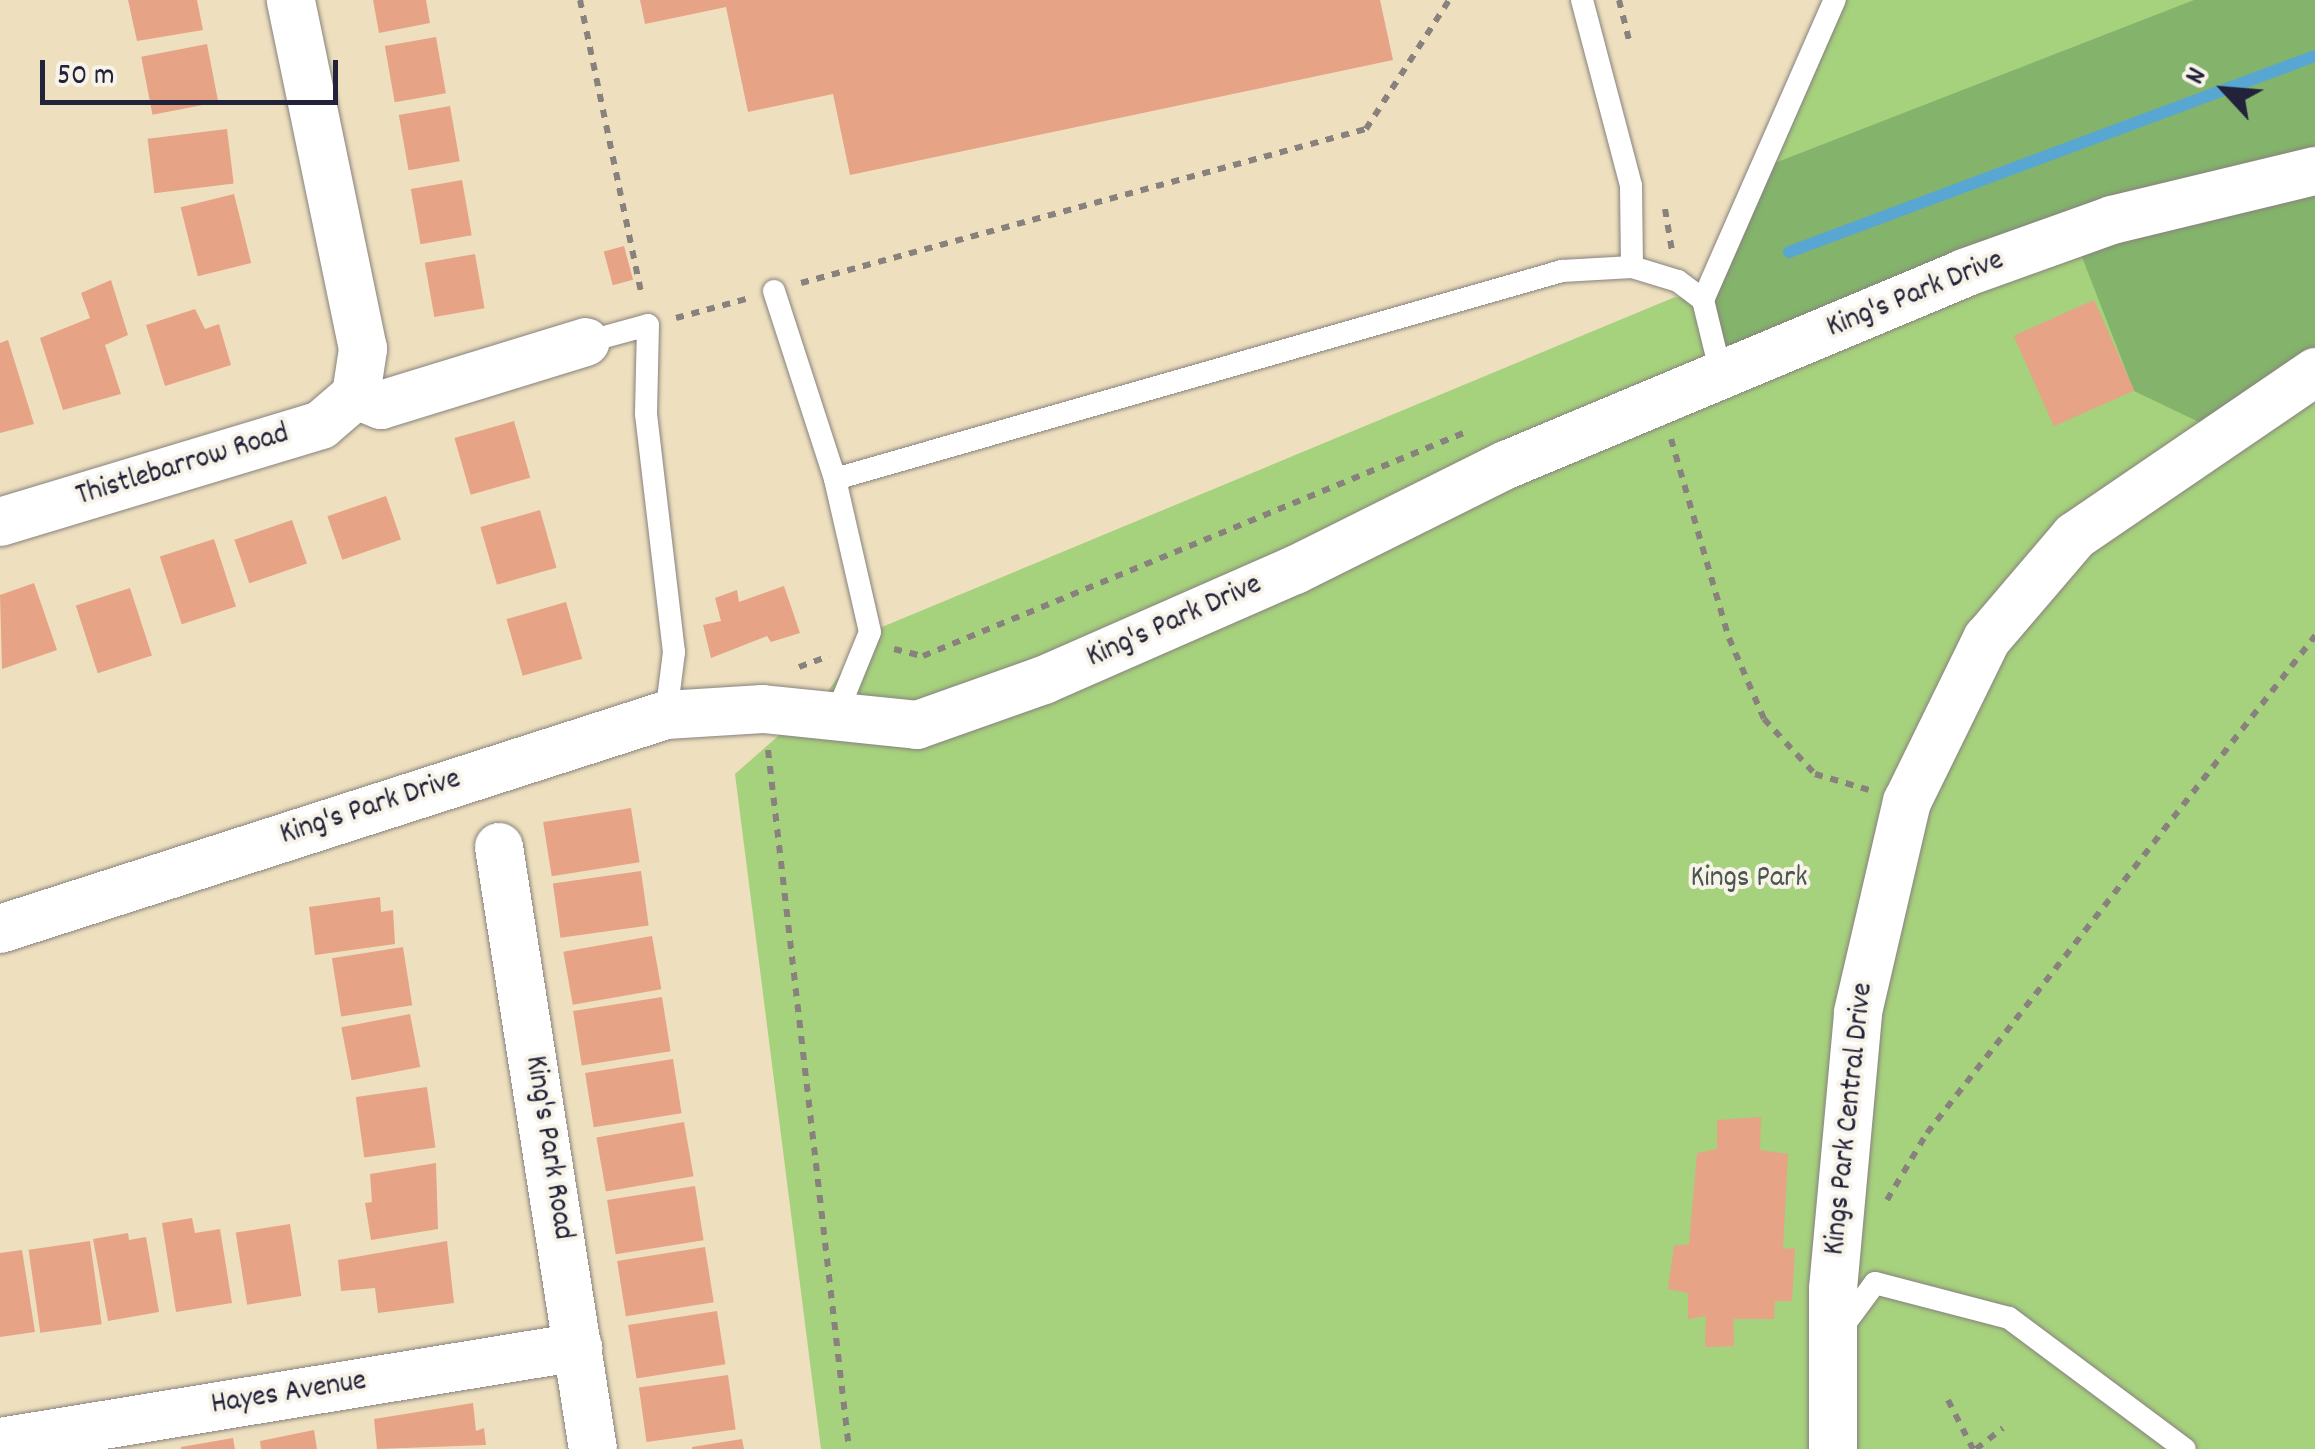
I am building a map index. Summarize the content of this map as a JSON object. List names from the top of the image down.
{
  "streets": {
    "street": [
      "King's Park Drive",
      "Thistlebarrow Road",
      "Kings Park Central Drive",
      "King's Park Road",
      "Hayes Avenue"
    ]
  },
  "crossings": [
    ["King's Park Road", "Hayes Avenue"]
  ],
  "parks": ["Kings Park"],
  "scale_bar": "50 m",
  "north": "top left"
}
